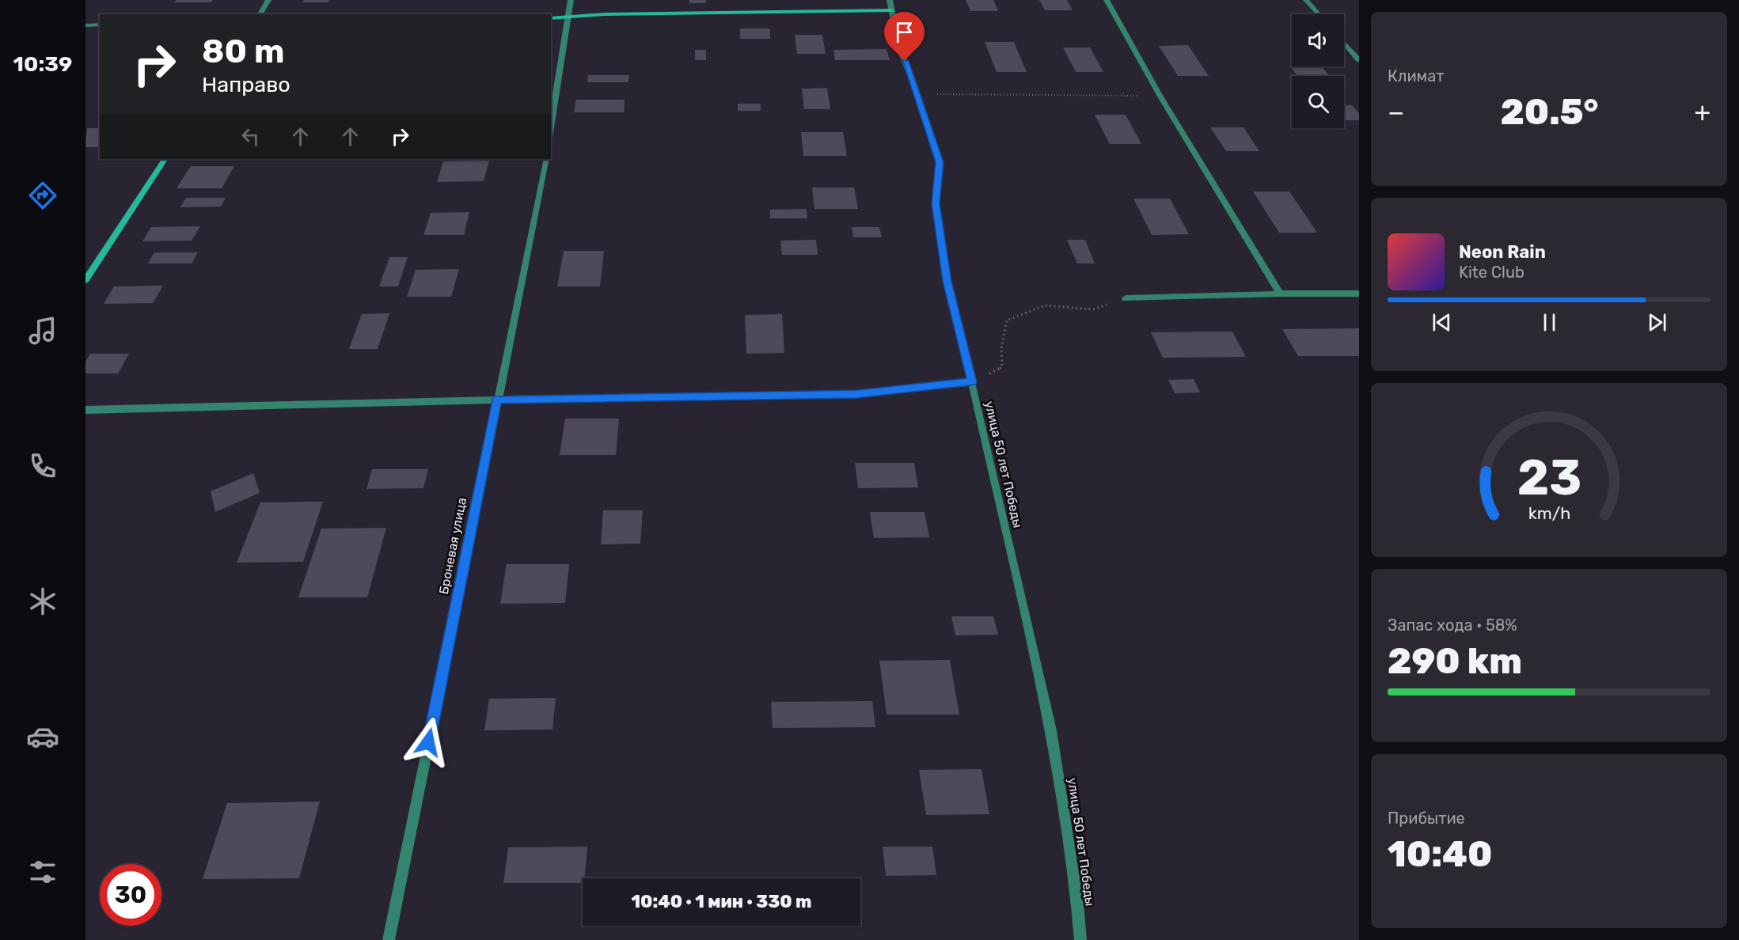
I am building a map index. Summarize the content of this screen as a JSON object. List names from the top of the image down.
{
  "streets": {
    "street": ["улица 50 лет Победы", "Броневая улица"]
  },
  "page": {
    "tabs": "10:39",
    "tile": [
      "Климат",
      ["Запас хода · 58%", "290 km"],
      ["Прибытие", "10:40"]
    ],
    "turn": ["80 m", "Направо"],
    "heat": ["−", "20.5°", "+"],
    "song": ["Neon Rain", "Kite Club"],
    "limit": "30",
    "trip": "10:40 · 1 мин · 330 m",
    "gauge": ["23", "km/h"]
  }
}
